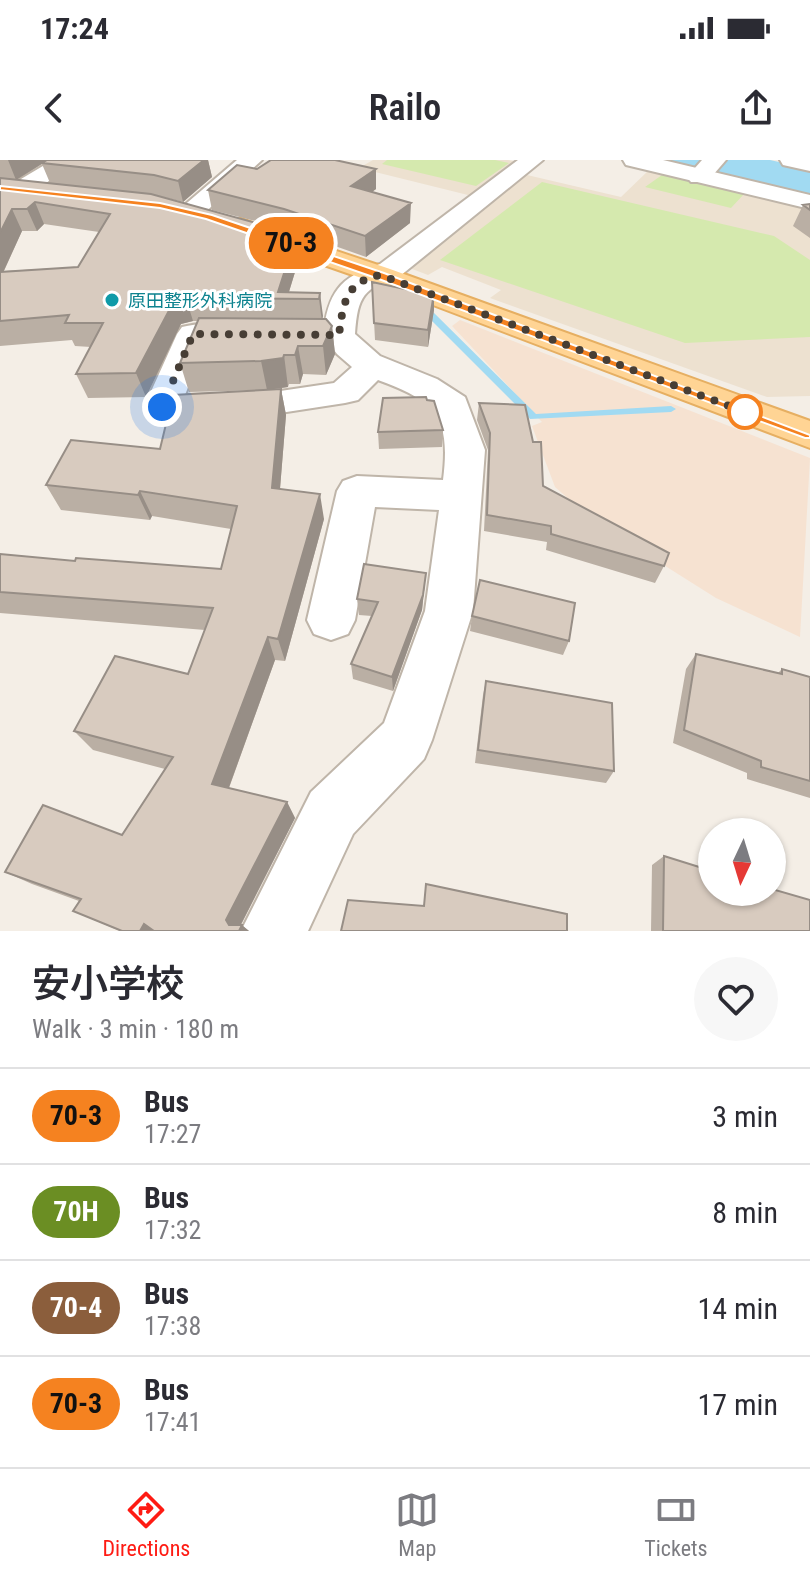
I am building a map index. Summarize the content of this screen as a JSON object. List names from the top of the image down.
{
  "places": ["原田整形外科病院"],
  "lines": ["bus line 70-3"],
  "north": "bottom",
  "page": {
    "status": "17:24",
    "header": "Railo",
    "on_map": "70-3",
    "heading": ["安小学校", "Walk · 3 min · 180 m"],
    "list": [
      {
        "mark": "70-3",
        "name": "Bus",
        "note": "17:27",
        "value": "3 min"
      },
      {
        "mark": "70H",
        "name": "Bus",
        "note": "17:32",
        "value": "8 min"
      },
      {
        "mark": "70-4",
        "name": "Bus",
        "note": "17:38",
        "value": "14 min"
      },
      {
        "mark": "70-3",
        "name": "Bus",
        "note": "17:41",
        "value": "17 min"
      }
    ],
    "tabs": ["Directions", "Map", "Tickets"]
  }
}
